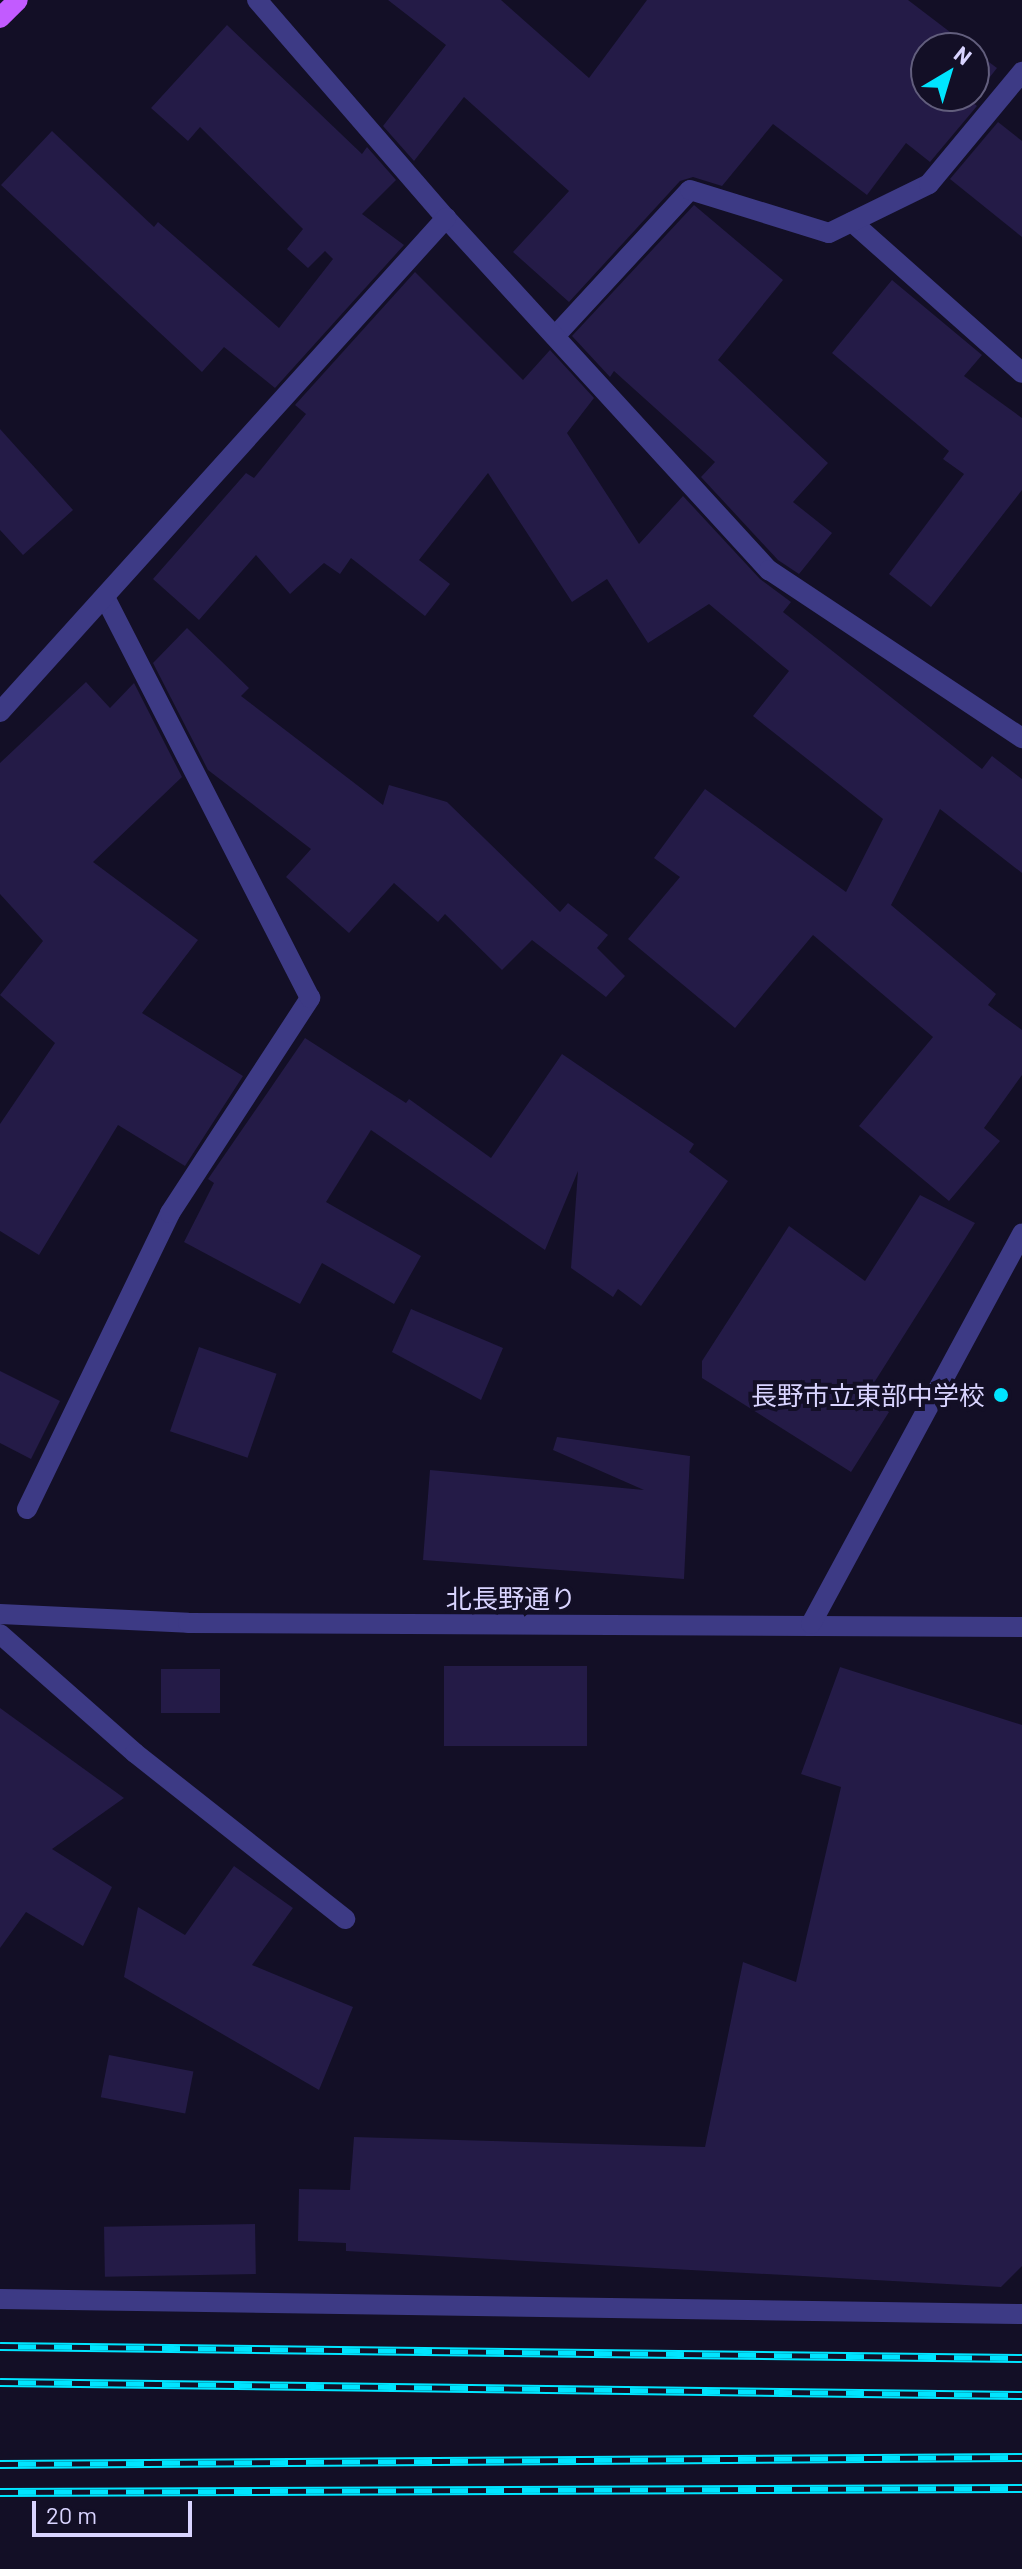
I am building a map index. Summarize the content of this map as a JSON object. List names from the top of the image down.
{
  "streets": {
    "street": ["北長野通り"]
  },
  "places": ["長野市立東部中学校"],
  "scale_bar": "20 m",
  "north": "top right"
}
